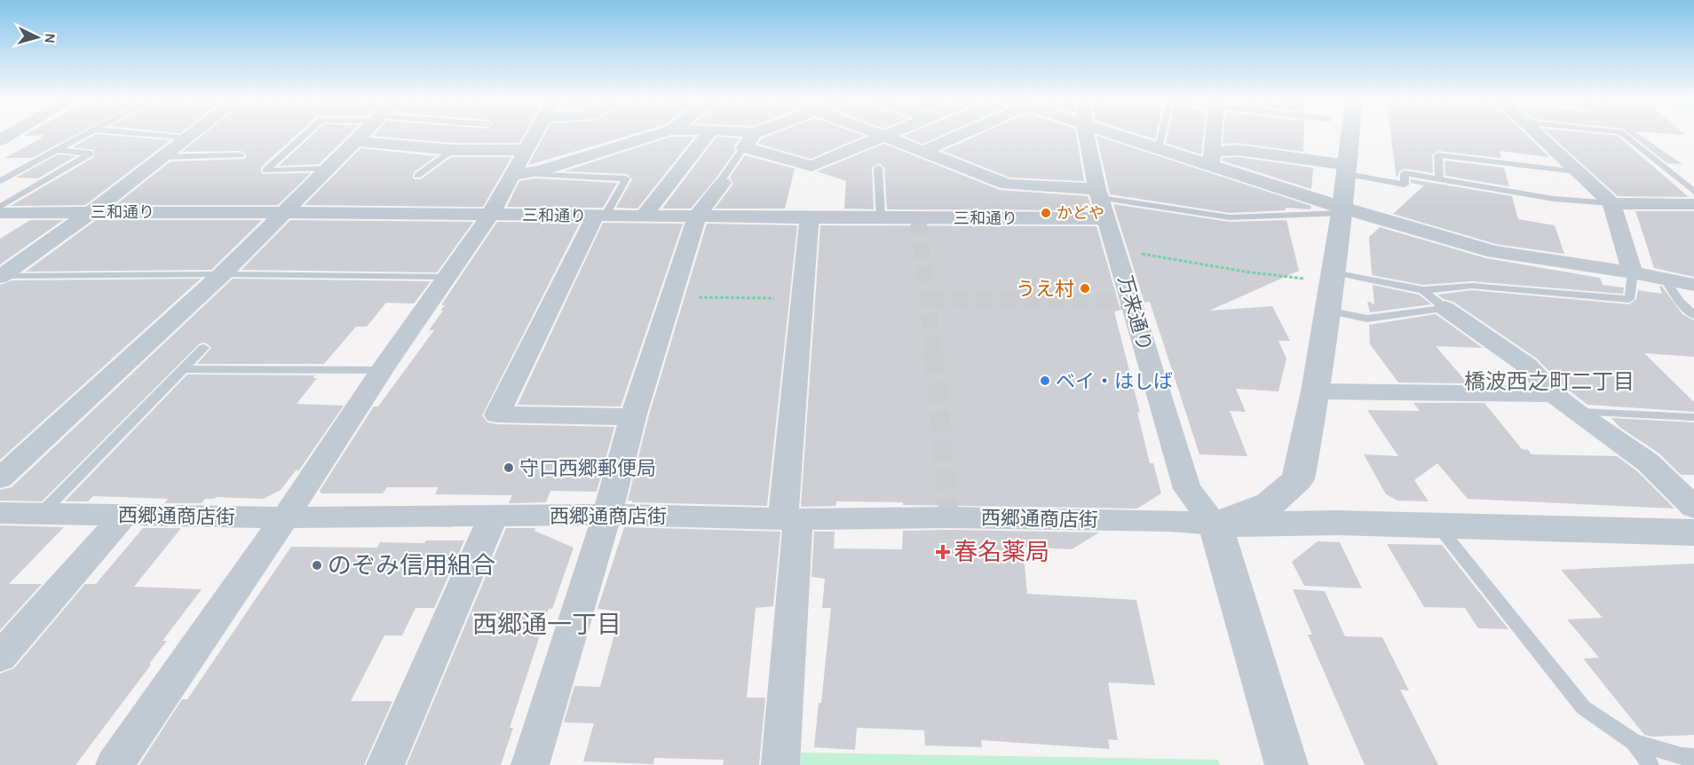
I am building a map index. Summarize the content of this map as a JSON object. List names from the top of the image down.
{
  "streets": {
    "street": ["三和通り", "万来通り", "西郷通商店街"]
  },
  "crossings": [
    ["三和通り", "万来通り"],
    ["万来通り", "西郷通商店街"]
  ],
  "districts": ["橋波西之町二丁目", "西郷通一丁目"],
  "places": {
    "other": [
      "かどや",
      "うえ村",
      "ベイ・はしば",
      "守口西郷郵便局",
      "のぞみ信用組合"
    ],
    "health": ["春名薬局"]
  },
  "north": "right"
}
